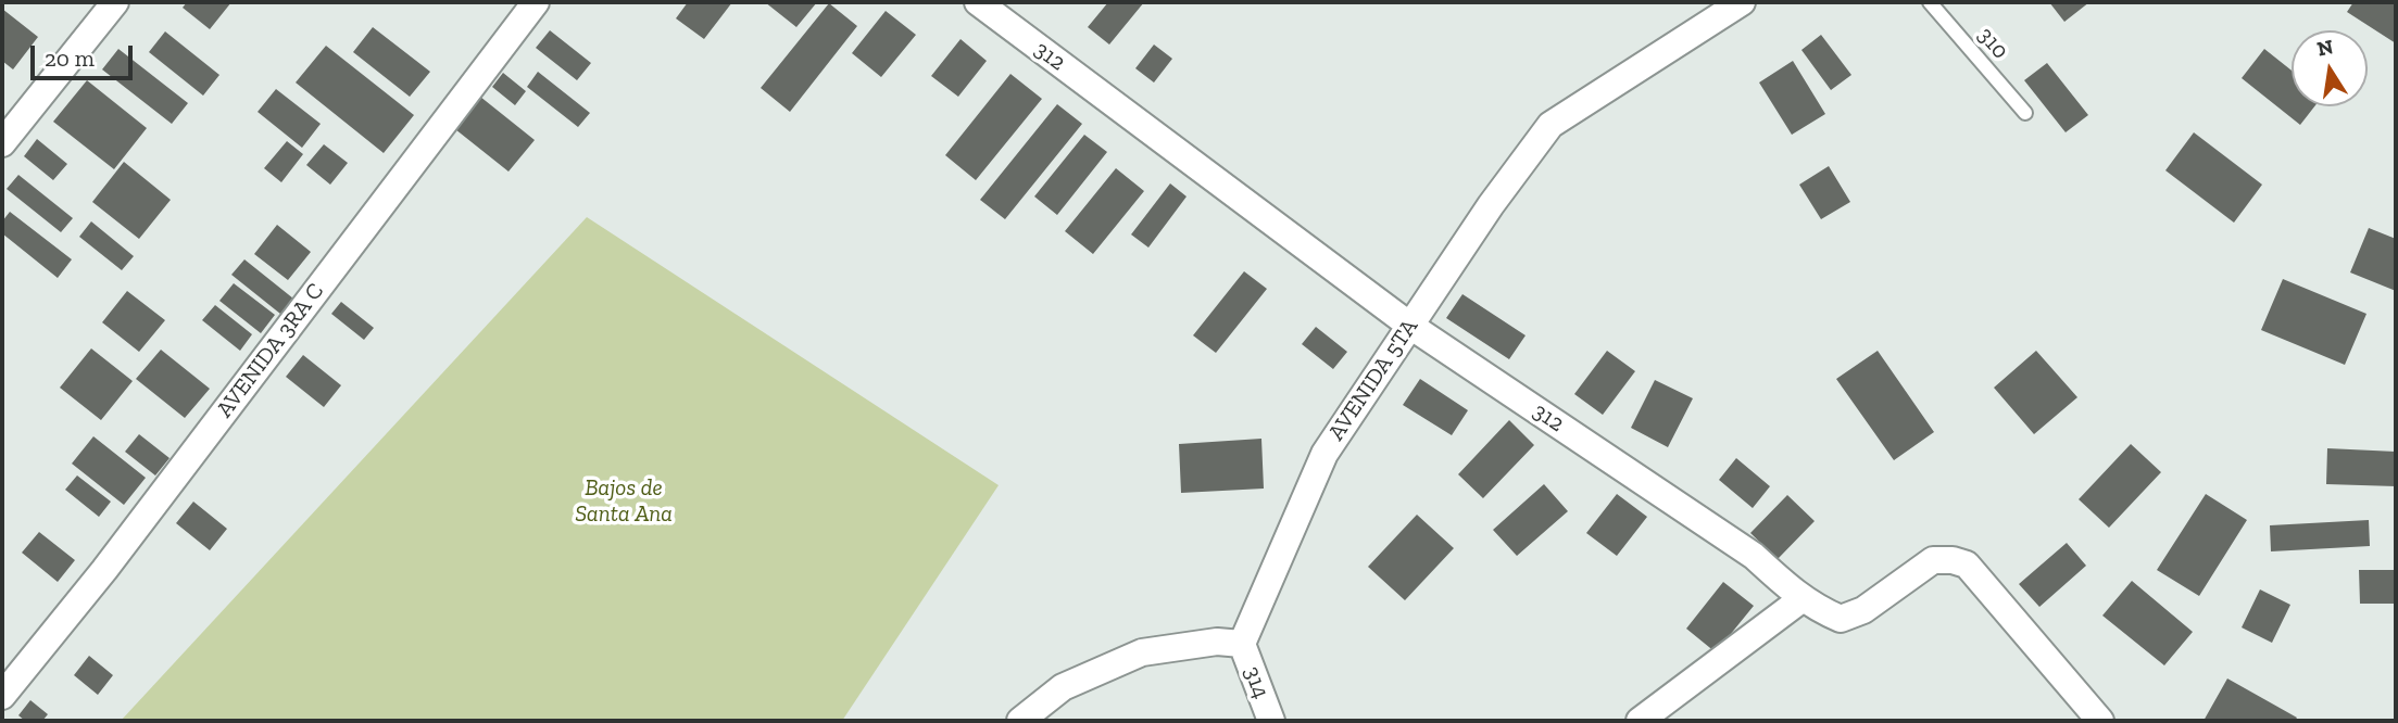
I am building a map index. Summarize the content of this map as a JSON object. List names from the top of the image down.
{
  "streets": {
    "street": [
      "312",
      "AVENIDA 3RA C",
      "AVENIDA 5TA",
      "314"
    ],
    "lane": ["310"]
  },
  "crossings": [
    ["312", "AVENIDA 5TA"],
    ["AVENIDA 5TA", "314"]
  ],
  "parks": ["Bajos de Santa Ana"],
  "scale_bar": "20 m",
  "north": "top"
}
